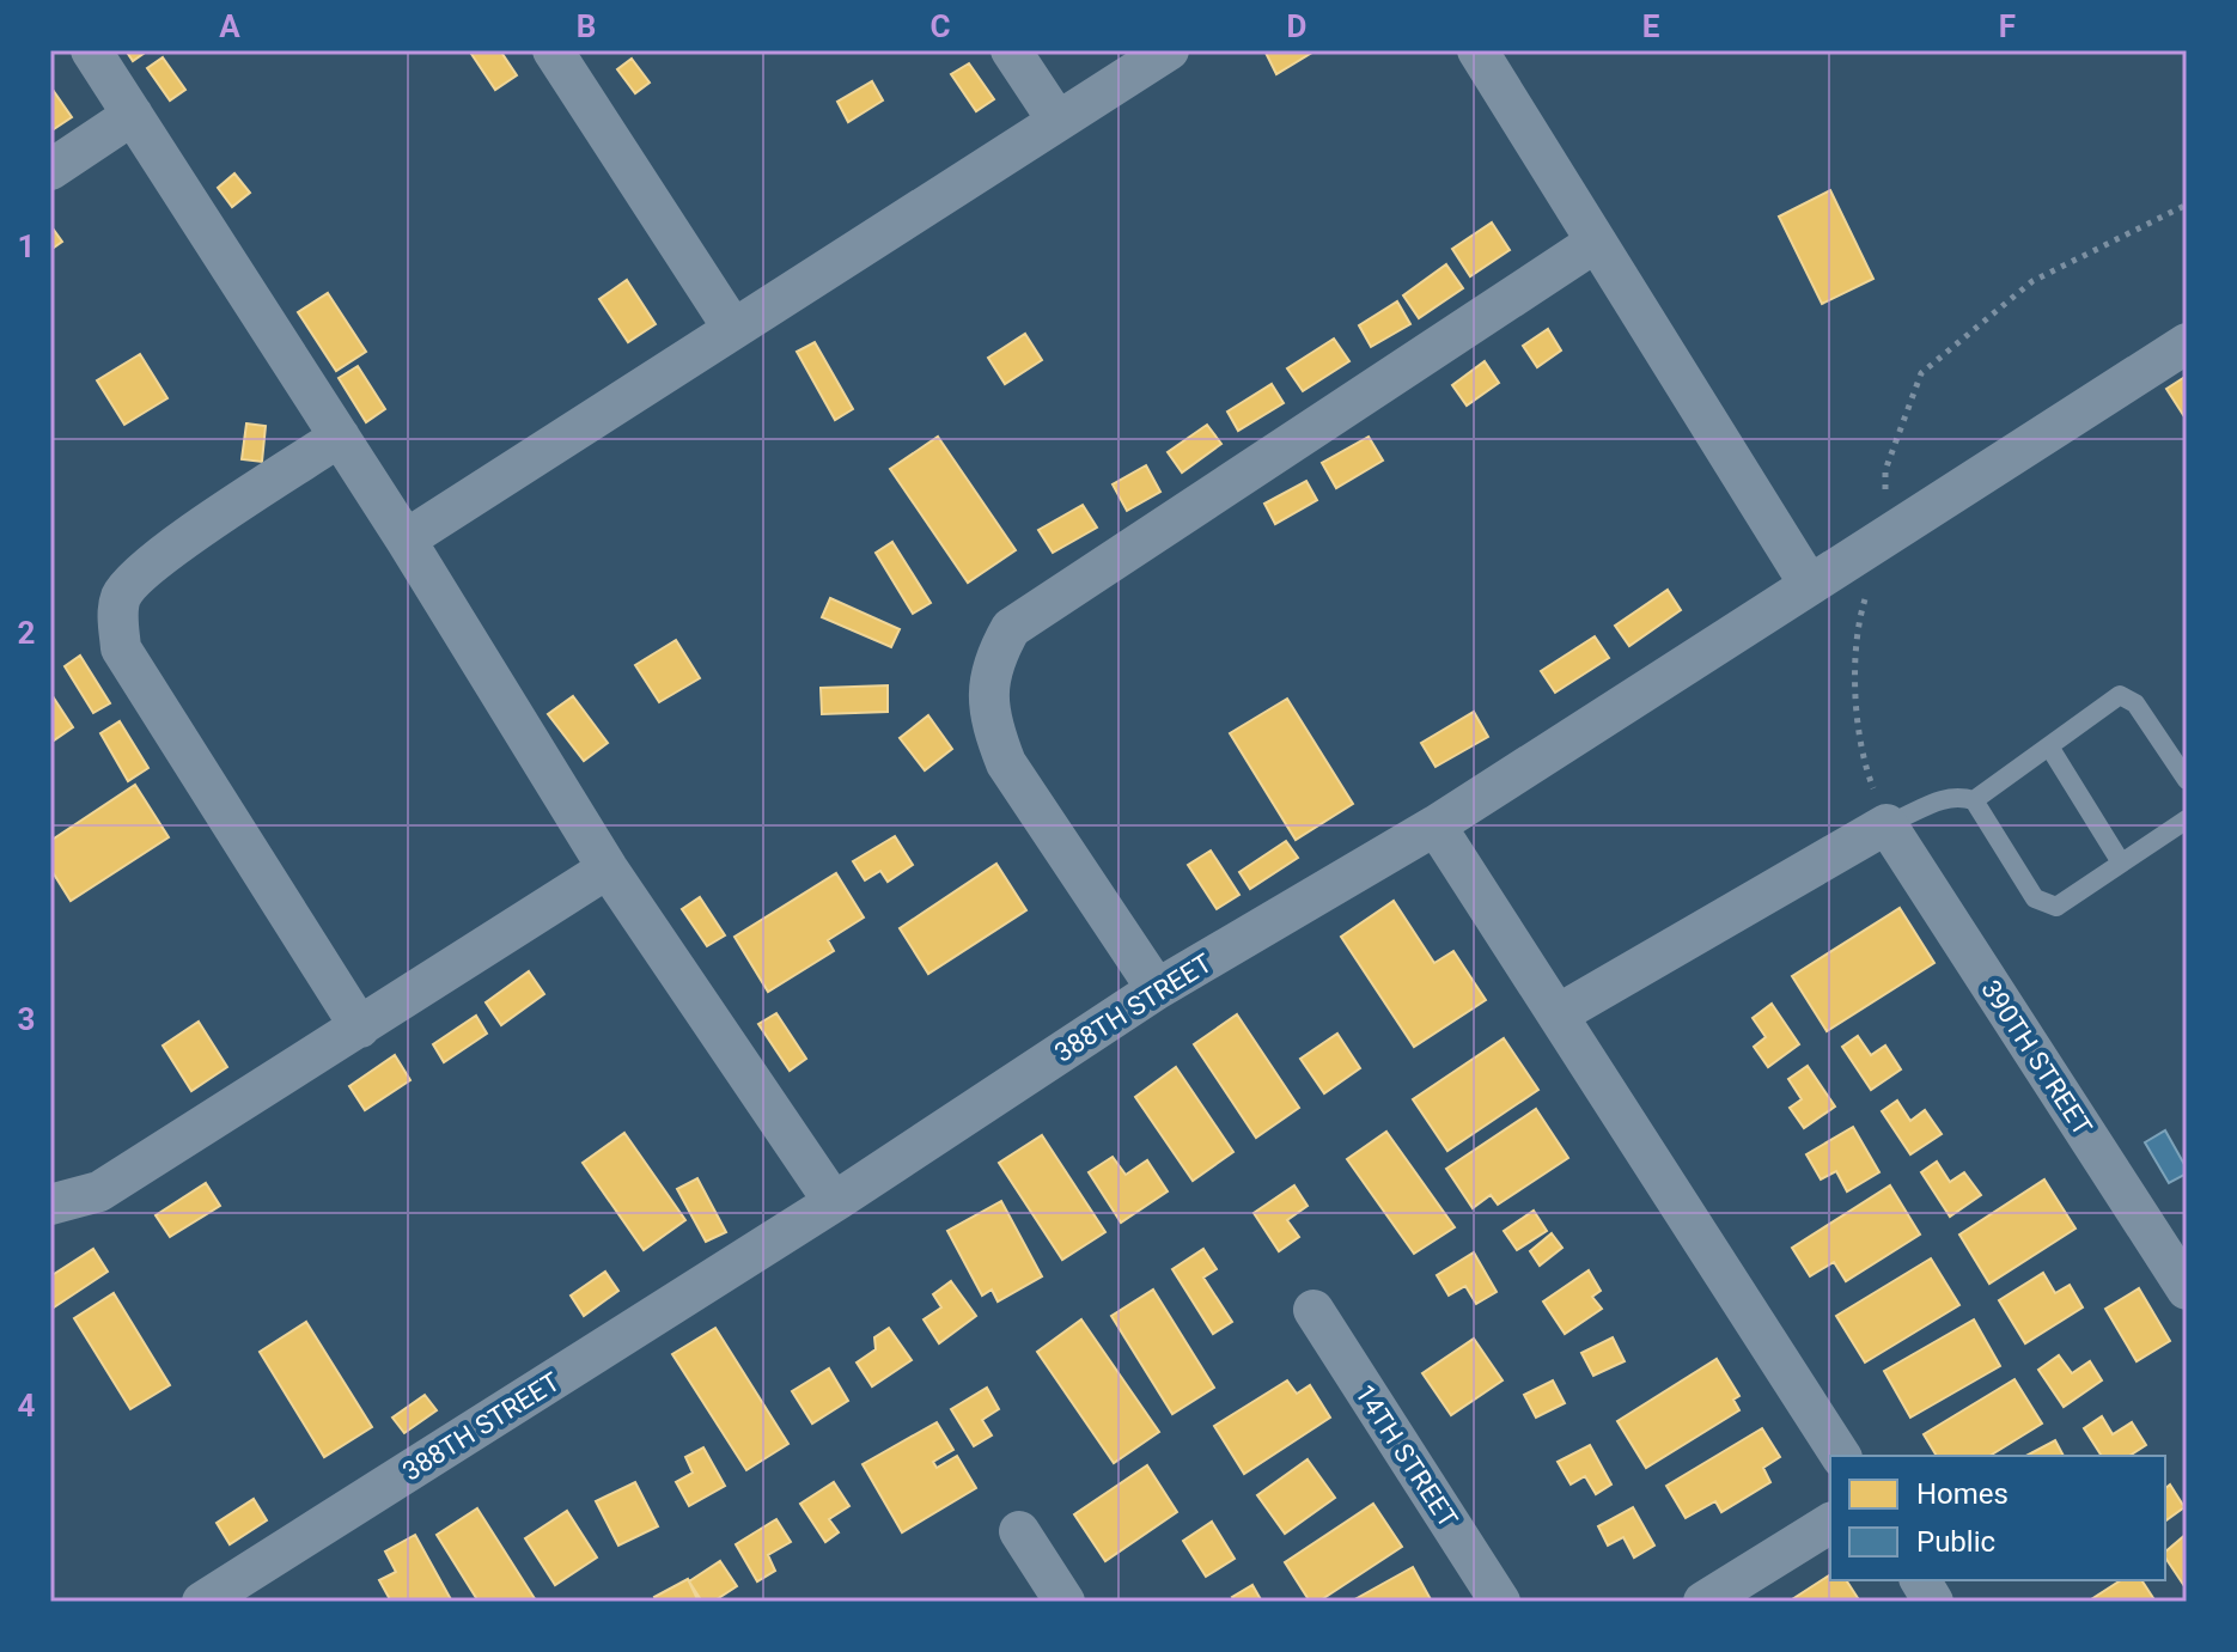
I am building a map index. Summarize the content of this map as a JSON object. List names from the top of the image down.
{
  "streets": {
    "street": ["388TH STREET", "390TH STREET", "14TH STREET"]
  },
  "legend": ["Homes", "Public"],
  "grid": {
    "columns": [
      "A",
      "B",
      "C",
      "D",
      "E",
      "F"
    ],
    "rows": [
      "1",
      "2",
      "3",
      "4"
    ]
  }
}
